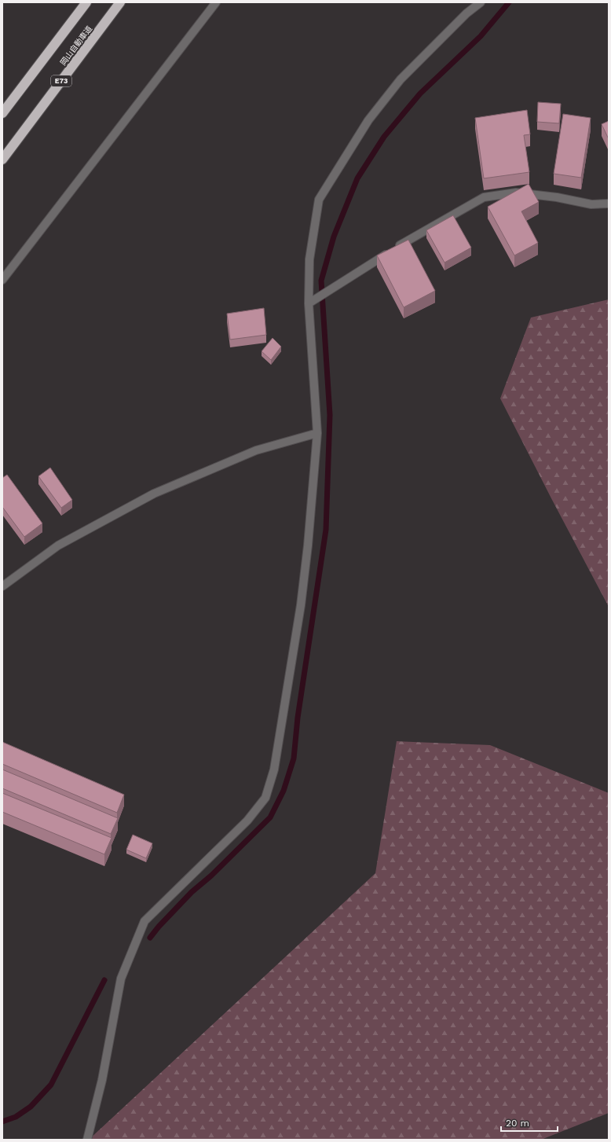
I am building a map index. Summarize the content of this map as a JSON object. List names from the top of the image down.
{
  "streets": {
    "highway": ["岡山自動車道", "E73"]
  },
  "scale_bar": "20 m"
}
